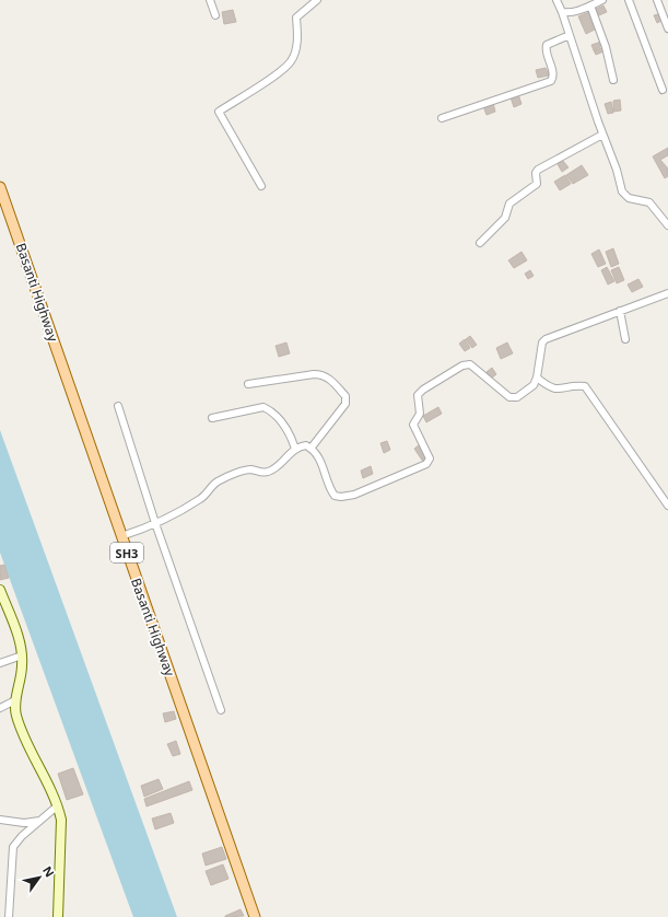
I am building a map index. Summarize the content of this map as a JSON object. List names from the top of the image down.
{
  "streets": {
    "main road": ["Basanti Highway", "SH3"]
  },
  "north": "top right"
}
